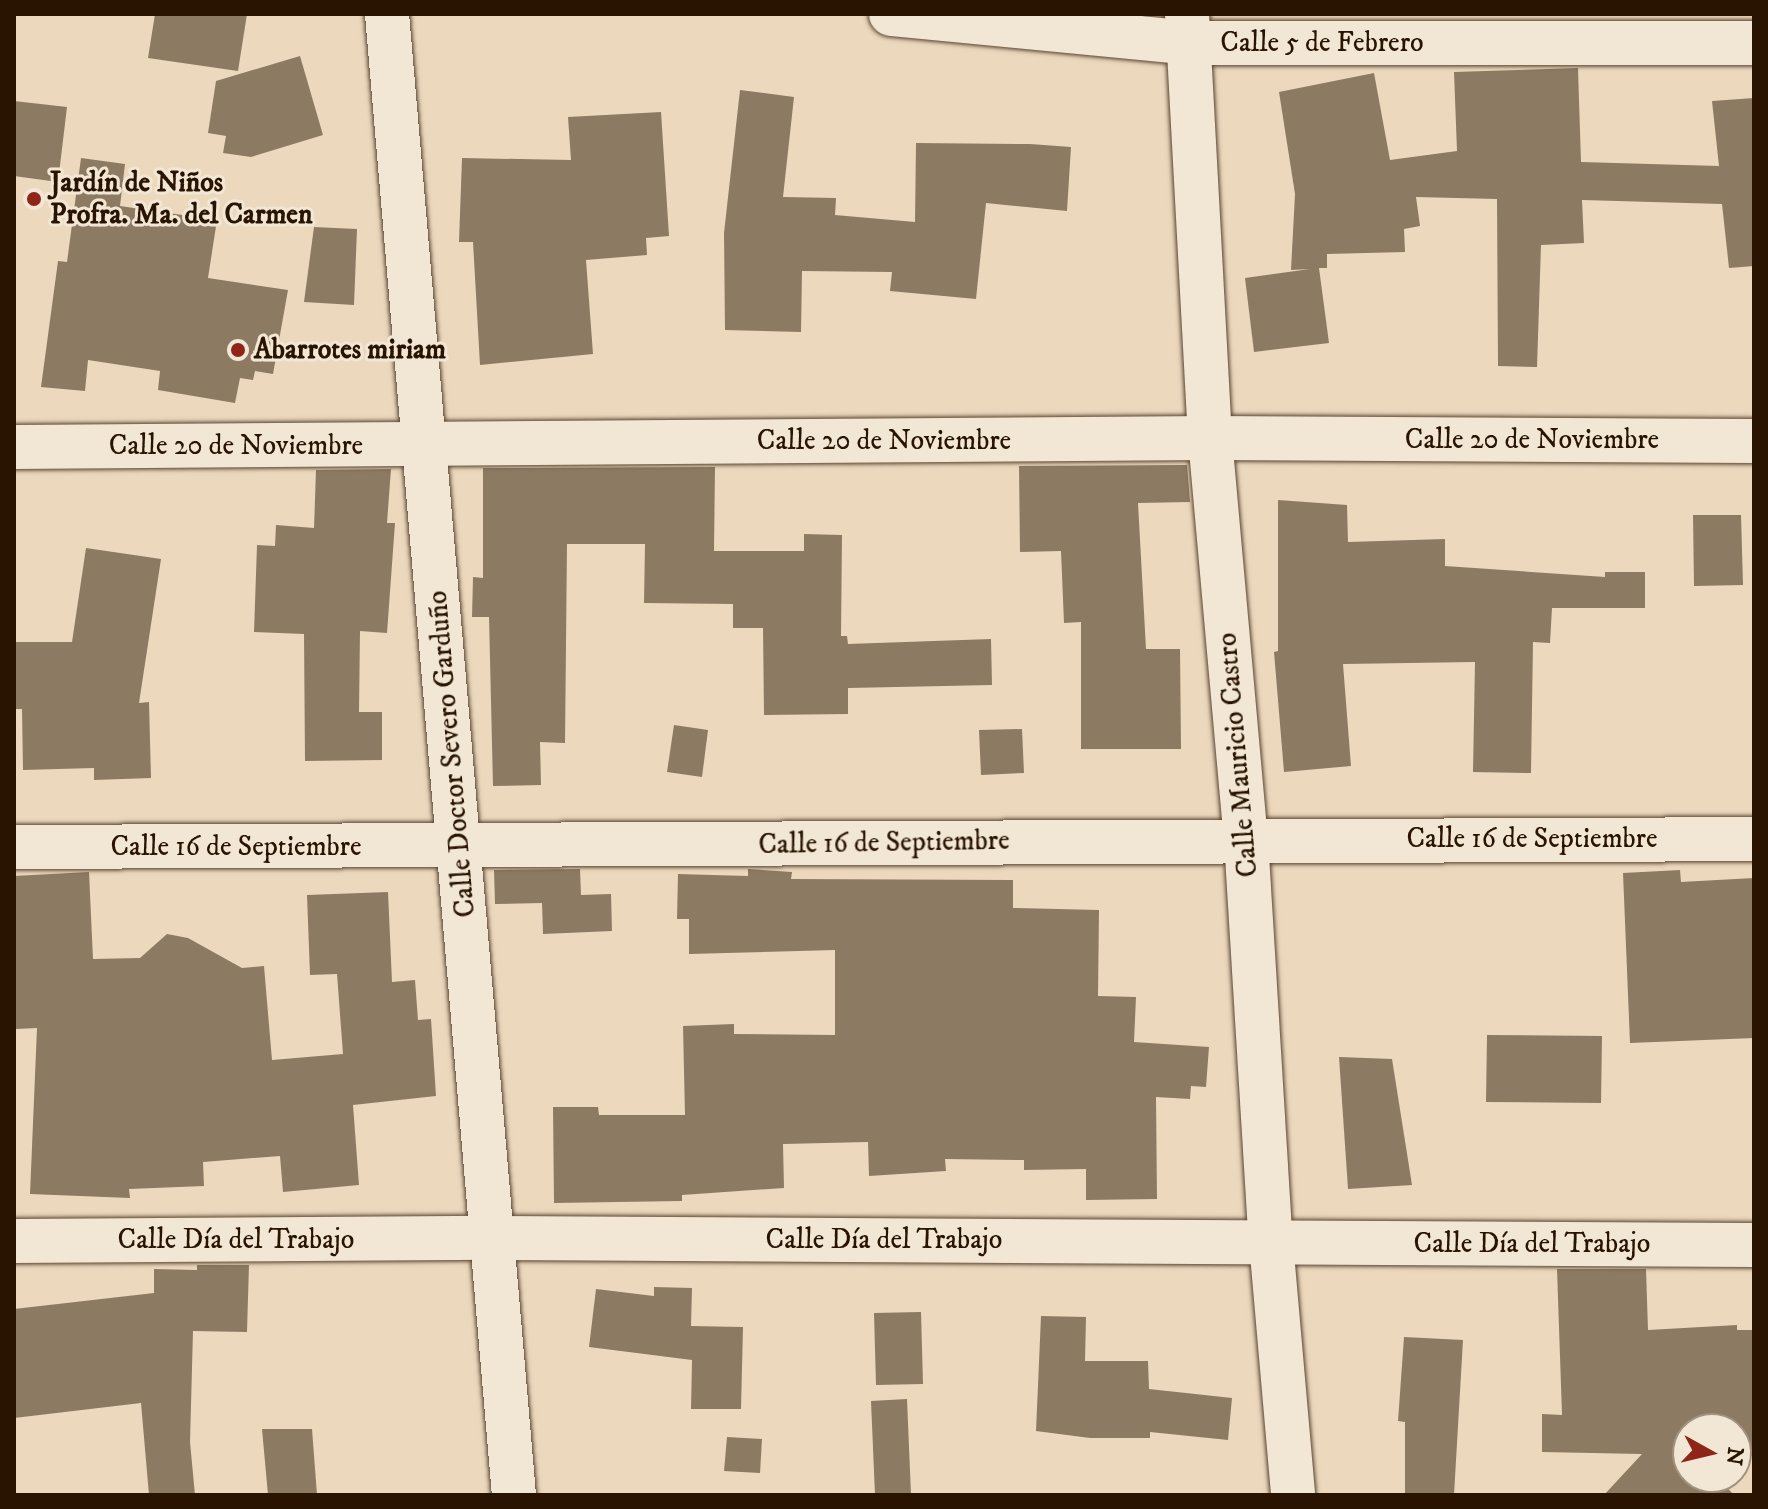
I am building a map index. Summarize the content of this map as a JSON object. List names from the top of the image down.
{
  "streets": {
    "street": [
      "Calle 5 de Febrero",
      "Calle 20 de Noviembre",
      "Calle Doctor Severo Garduño",
      "Calle Mauricio Castro",
      "Calle 16 de Septiembre",
      "Calle Día del Trabajo"
    ]
  },
  "crossings": [
    ["Calle 5 de Febrero", "Calle Mauricio Castro"],
    ["Calle 20 de Noviembre", "Calle Doctor Severo Garduño"],
    ["Calle 20 de Noviembre", "Calle Mauricio Castro"],
    ["Calle Doctor Severo Garduño", "Calle 16 de Septiembre"],
    ["Calle Doctor Severo Garduño", "Calle Día del Trabajo"],
    ["Calle Mauricio Castro", "Calle 16 de Septiembre"],
    ["Calle Mauricio Castro", "Calle Día del Trabajo"]
  ],
  "places": ["Jardín de Niños Profra. Ma. del Carmen", "Abarrotes miriam"],
  "north": "right"
}
